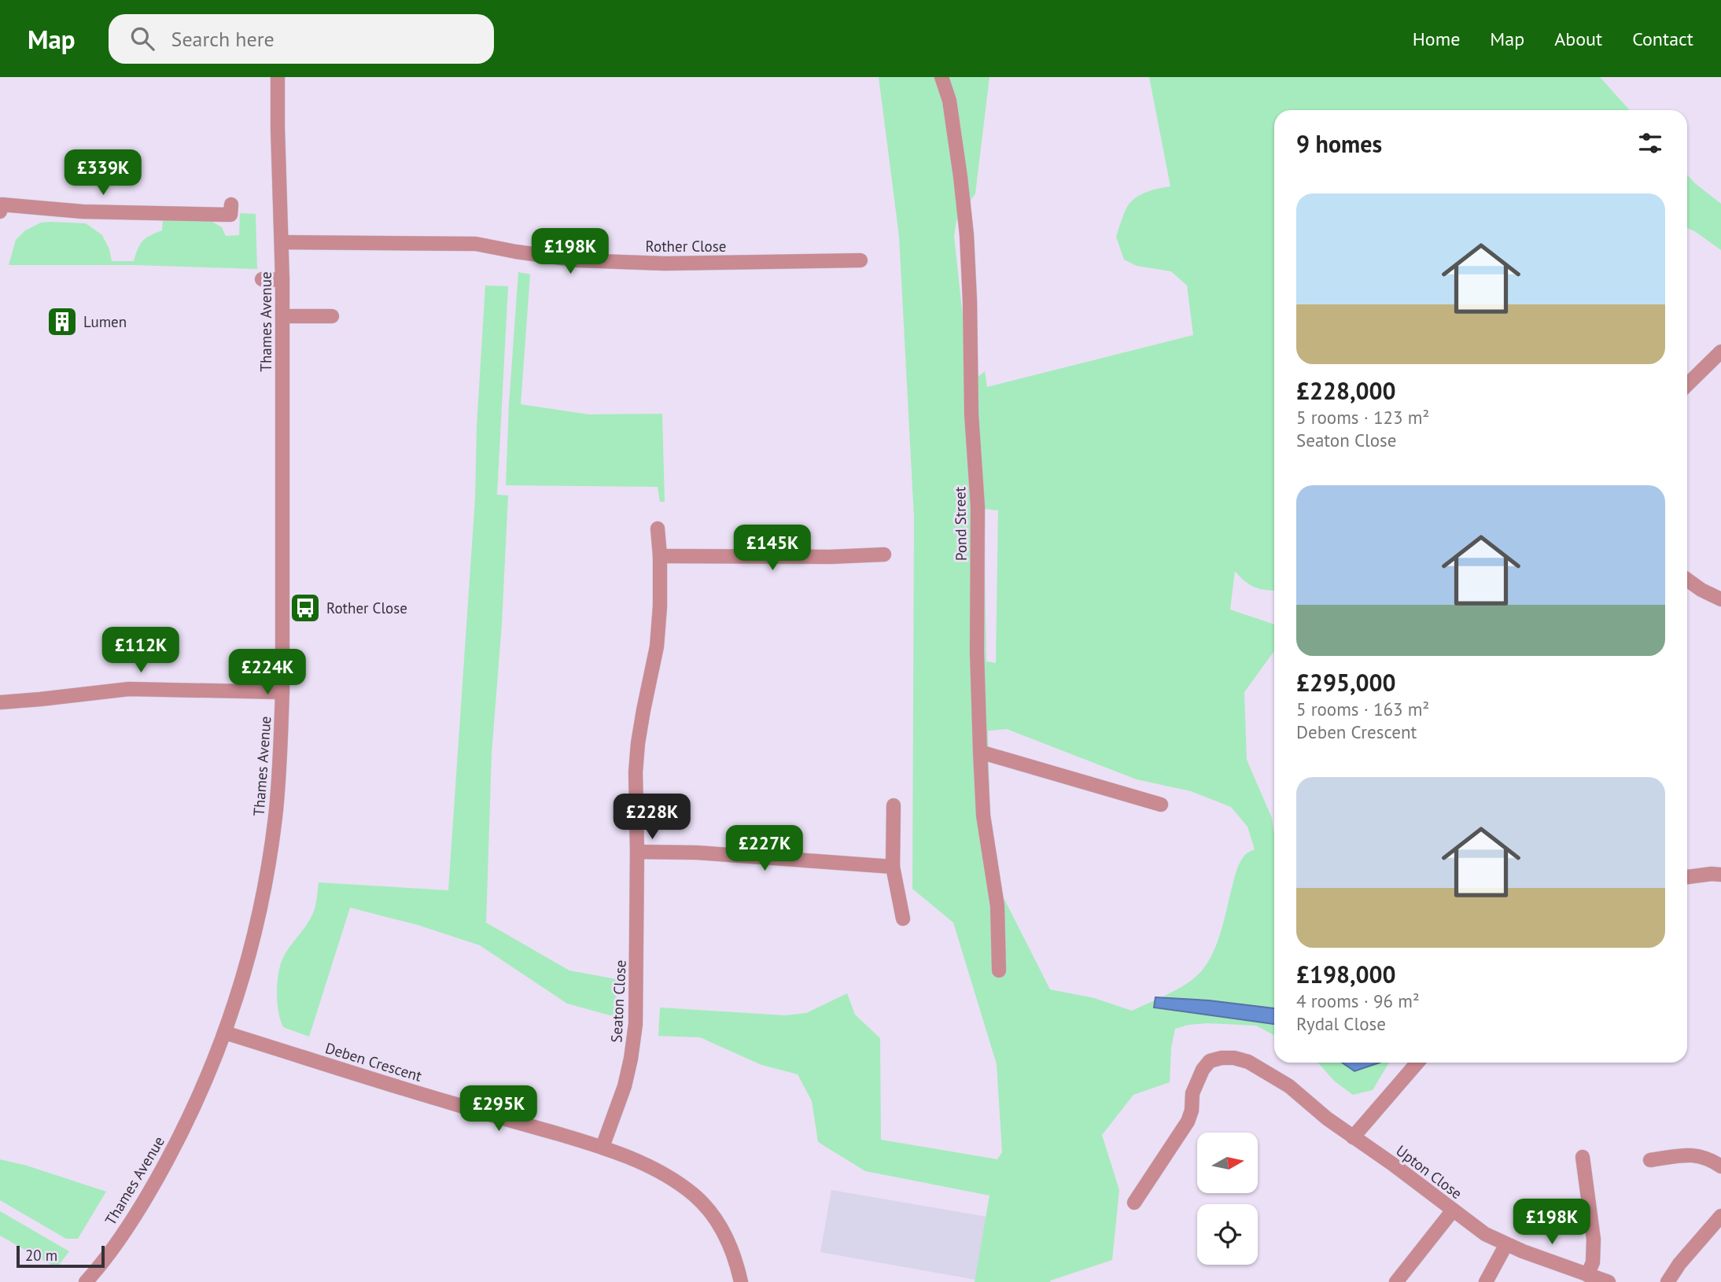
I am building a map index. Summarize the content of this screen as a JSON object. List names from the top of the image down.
{
  "streets": {
    "street": [
      "Rother Close",
      "Thames Avenue",
      "Pond Street",
      "Seaton Close",
      "Deben Crescent",
      "Upton Close"
    ]
  },
  "crossings": [
    ["Rother Close", "Thames Avenue"],
    ["Thames Avenue", "Deben Crescent"],
    ["Seaton Close", "Deben Crescent"]
  ],
  "places": {
    "building": ["Lumen"],
    "bus stop": ["Rother Close"]
  },
  "scale_bar": "20 m",
  "north": "right",
  "page": {
    "header": "Map",
    "search": "Search here",
    "nav": [
      "Home",
      "Map",
      "About",
      "Contact"
    ],
    "heading": "9 homes",
    "price": [
      "£339K",
      "£198K",
      "£145K",
      "£112K",
      "£224K",
      "£228K",
      "£227K",
      "£295K",
      "£198K"
    ],
    "list": [
      {
        "name": "£228,000",
        "note": "5 rooms · 123 m² · Seaton Close"
      },
      {
        "name": "£295,000",
        "note": "5 rooms · 163 m² · Deben Crescent"
      },
      {
        "name": "£198,000",
        "note": "4 rooms · 96 m² · Rydal Close"
      }
    ],
    "scale": "20 m"
  }
}
